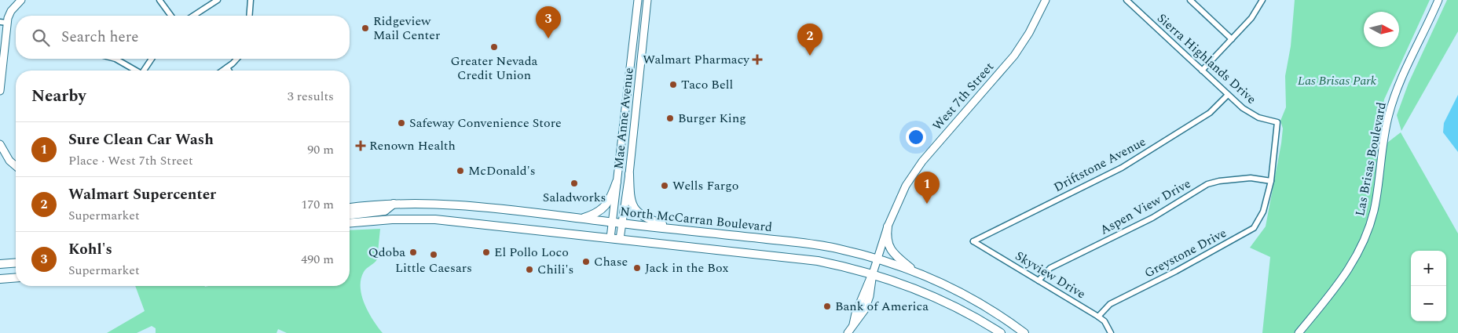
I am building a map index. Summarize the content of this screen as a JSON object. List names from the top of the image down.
{
  "streets": {
    "main road": [
      "West 7th Street",
      "Mae Anne Avenue",
      "Las Brisas Boulevard",
      "North McCarran Boulevard"
    ],
    "street": [
      "Sierra Highlands Drive",
      "Driftstone Avenue",
      "Aspen View Drive",
      "Greystone Drive",
      "Skyview Drive"
    ]
  },
  "crossings": [
    ["Sierra Highlands Drive", "Driftstone Avenue"],
    ["Sierra Highlands Drive", "Greystone Drive"],
    ["West 7th Street", "North McCarran Boulevard"],
    ["Mae Anne Avenue", "North McCarran Boulevard"],
    ["Driftstone Avenue", "Skyview Drive"],
    ["Aspen View Drive", "Greystone Drive"],
    ["Aspen View Drive", "Skyview Drive"],
    ["Greystone Drive", "Skyview Drive"]
  ],
  "parks": ["Las Brisas Park"],
  "places": {
    "other": [
      "Ridgeview Mail Center",
      "Greater Nevada Credit Union",
      "Taco Bell",
      "Burger King",
      "Safeway Convenience Store",
      "McDonald's",
      "Saladworks",
      "Wells Fargo",
      "Qdoba",
      "El Pollo Loco",
      "Little Caesars",
      "Chase",
      "Jack in the Box",
      "Chili's",
      "Bank of America"
    ],
    "health": ["Walmart Pharmacy", "Renown Health"]
  },
  "north": "right",
  "page": {
    "pins": ["3", "2", "1"],
    "search": "Search here",
    "heading": ["Nearby", "3 results"],
    "list": [
      {
        "mark": "1",
        "name": "Sure Clean Car Wash",
        "note": "Place · West 7th Street",
        "value": "90 m"
      },
      {
        "mark": "2",
        "name": "Walmart Supercenter",
        "note": "Supermarket",
        "value": "170 m"
      },
      {
        "mark": "3",
        "name": "Kohl's",
        "note": "Supermarket",
        "value": "490 m"
      }
    ],
    "map_buttons": ["+", "−"]
  }
}
